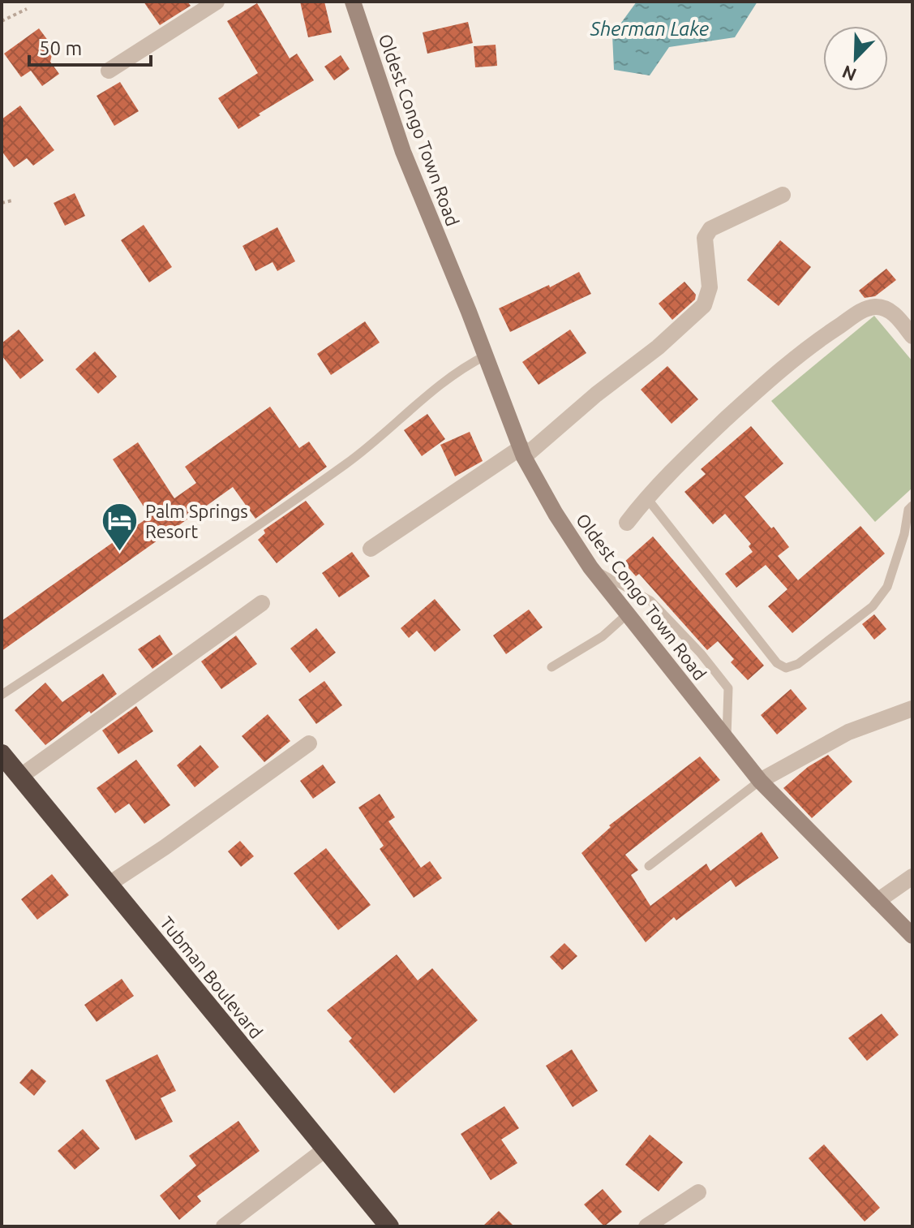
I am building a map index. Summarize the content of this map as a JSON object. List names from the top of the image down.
{
  "streets": {
    "highway": ["Tubman Boulevard"],
    "street": ["Oldest Congo Town Road"]
  },
  "water": ["Sherman Lake"],
  "places": {
    "hotel": ["Palm Springs Resort"]
  },
  "scale_bar": "50 m",
  "north": "bottom left"
}
